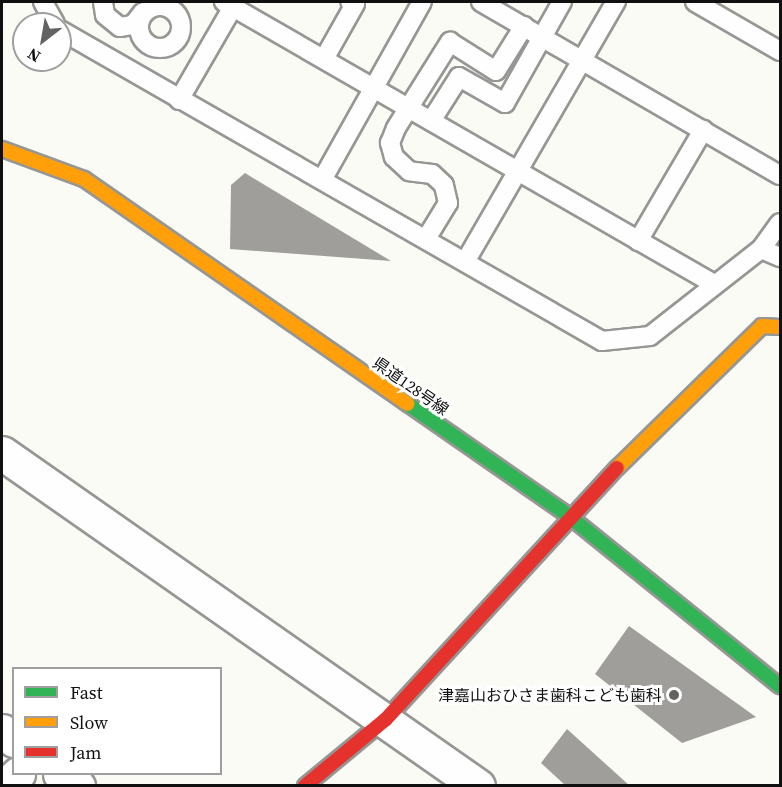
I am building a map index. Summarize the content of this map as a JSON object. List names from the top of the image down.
{
  "streets": {
    "main road": ["県道128号線"]
  },
  "places": ["津嘉山おひさま歯科こども歯科"],
  "legend": ["Fast", "Slow", "Jam"],
  "north": "bottom left"
}
